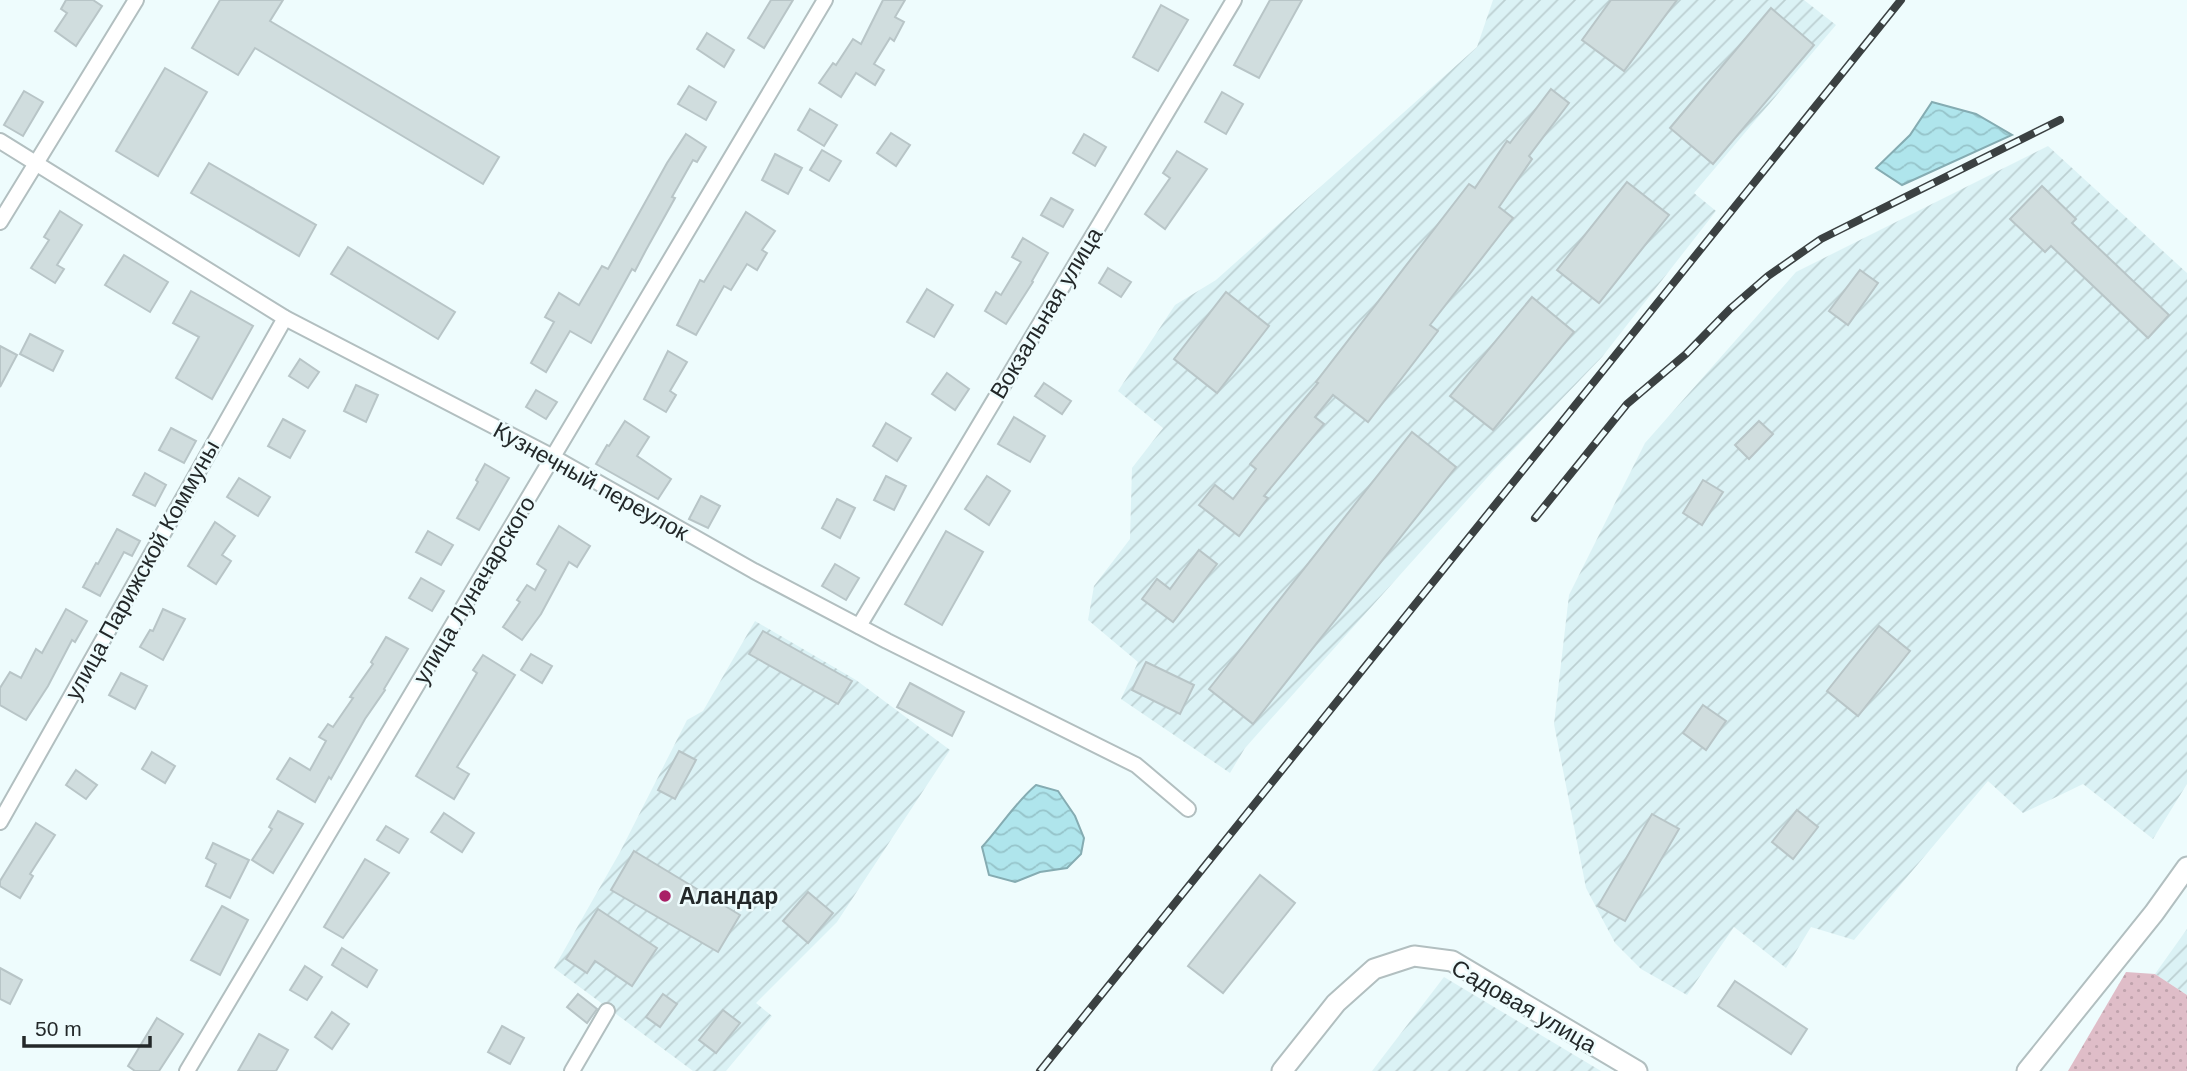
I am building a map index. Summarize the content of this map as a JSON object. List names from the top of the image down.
{
  "streets": {
    "street": [
      "Вокзальная улица",
      "Кузнечный переулок",
      "улица Парижской Коммуны",
      "улица Луначарского",
      "Садовая улица"
    ]
  },
  "crossings": [
    ["Вокзальная улица", "Кузнечный переулок"],
    ["Кузнечный переулок", "улица Парижской Коммуны"],
    ["Кузнечный переулок", "улица Луначарского"]
  ],
  "places": ["Аландар"],
  "scale_bar": "50 m"
}
